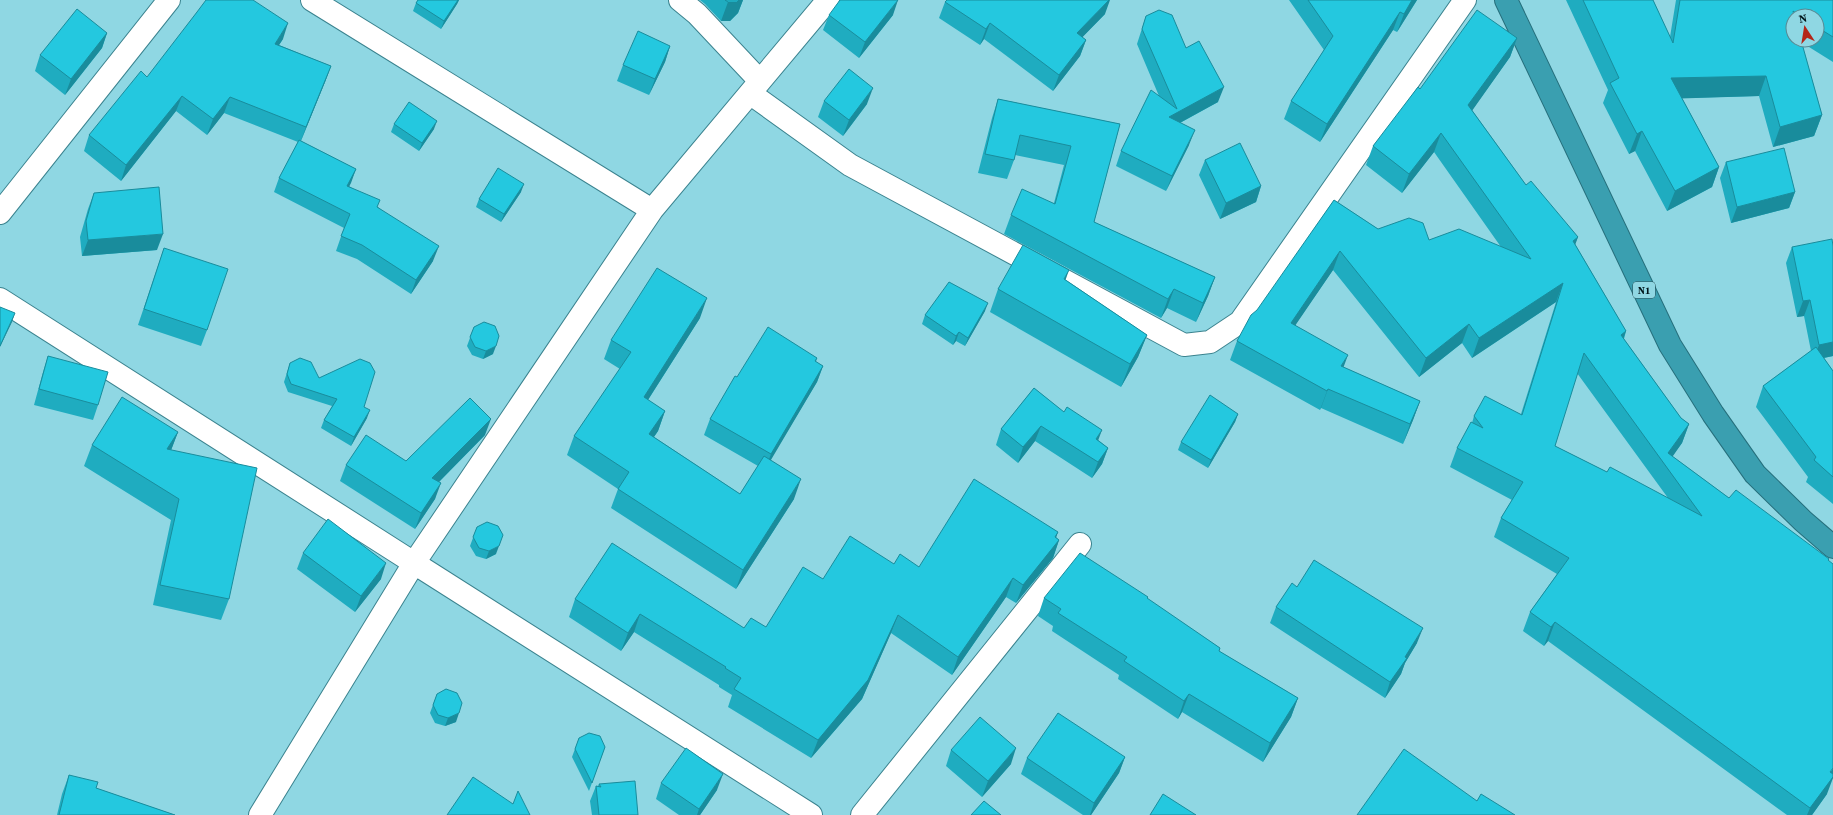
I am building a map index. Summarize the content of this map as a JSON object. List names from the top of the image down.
{
  "streets": {
    "highway": ["N1"]
  },
  "north": "top"
}
